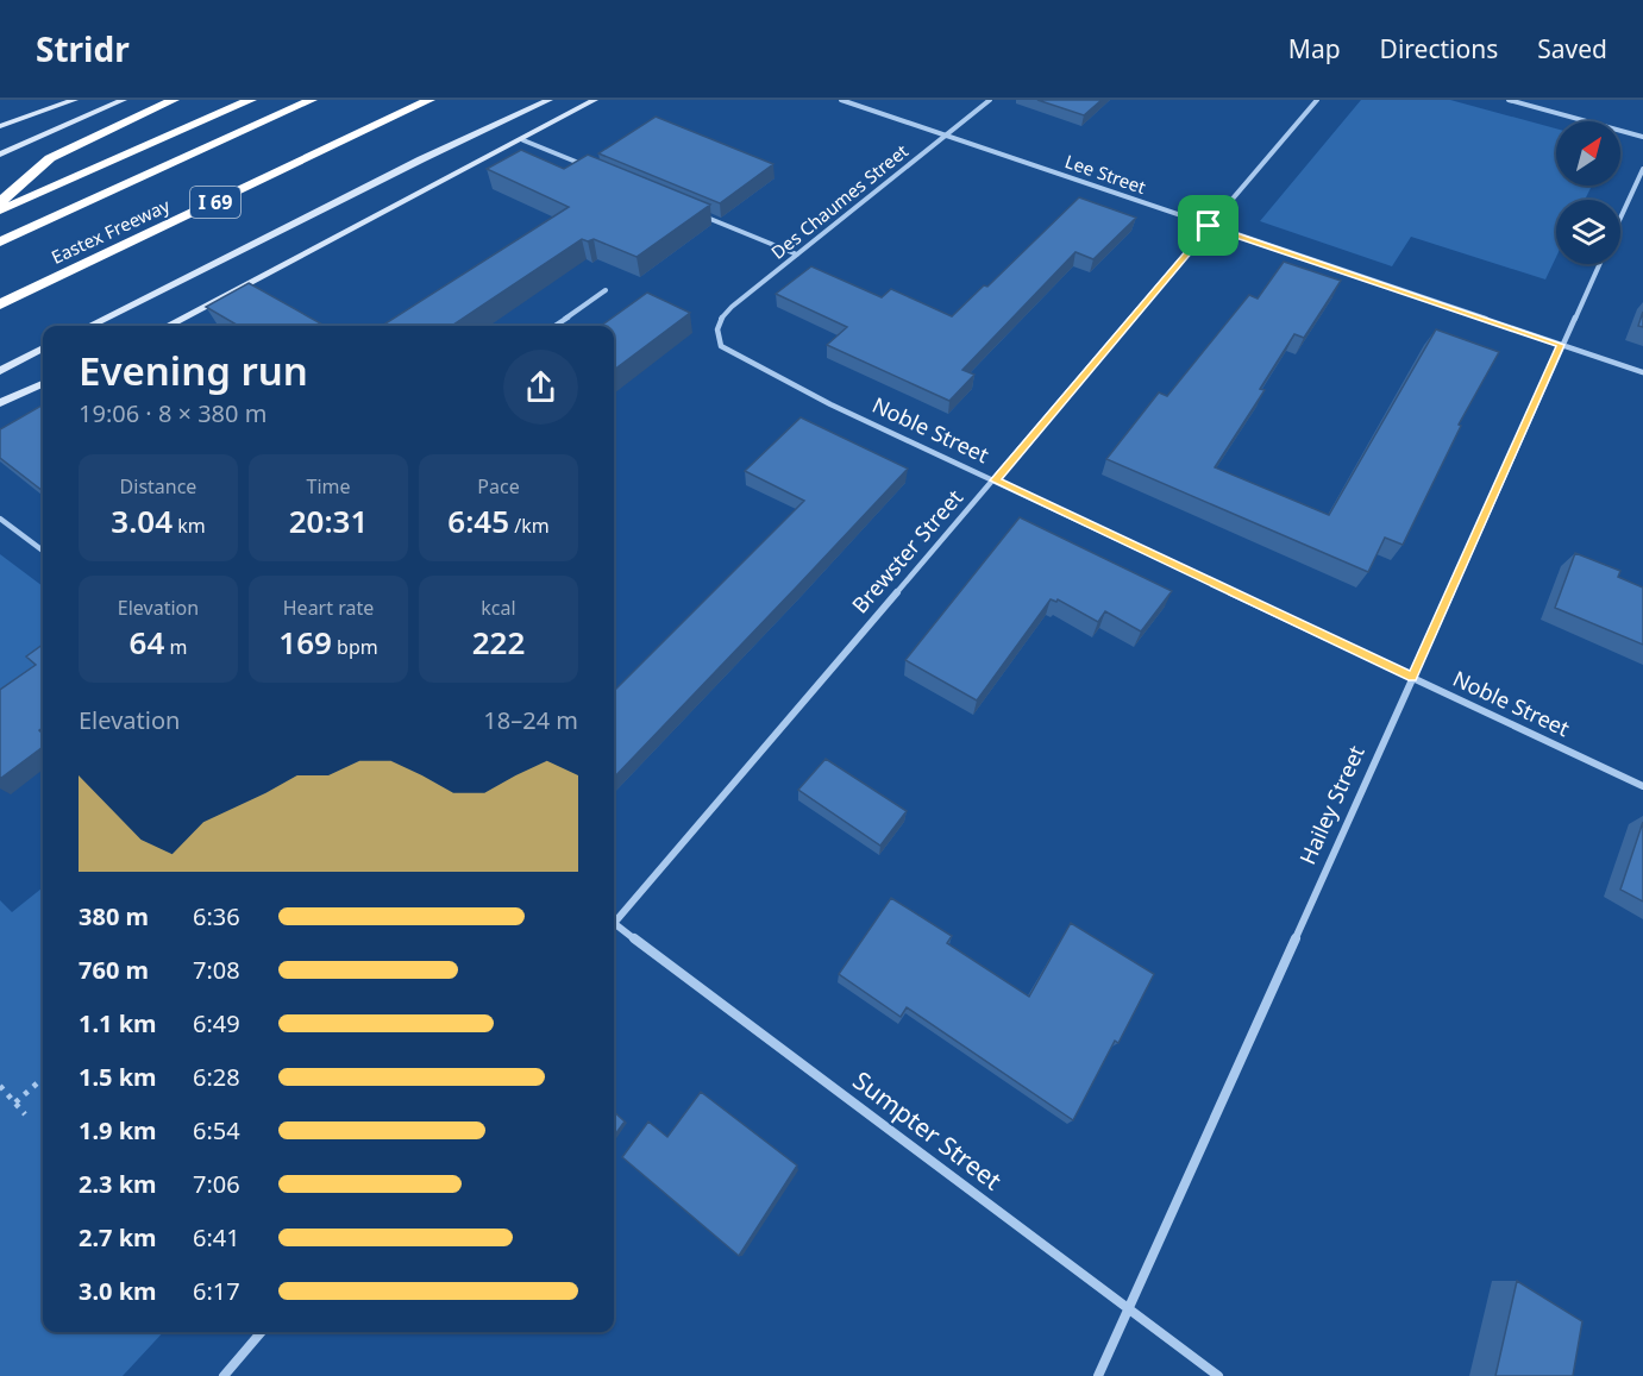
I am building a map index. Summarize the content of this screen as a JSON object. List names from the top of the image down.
{
  "streets": {
    "highway": ["I 69", "Eastex Freeway"],
    "street": [
      "Lee Street",
      "Des Chaumes Street",
      "Noble Street",
      "Brewster Street",
      "Hailey Street",
      "Sumpter Street"
    ]
  },
  "crossings": [
    ["Lee Street", "Des Chaumes Street"],
    ["Lee Street", "Brewster Street"],
    ["Lee Street", "Hailey Street"],
    ["Des Chaumes Street", "Noble Street"],
    ["Noble Street", "Brewster Street"],
    ["Noble Street", "Hailey Street"],
    ["Hailey Street", "Sumpter Street"]
  ],
  "north": "top right",
  "page": {
    "header": "Stridr",
    "nav": ["Map", "Directions", "Saved"],
    "heading": ["Evening run", "19:06 · 8 × 380 m"],
    "stats": [
      ["Distance", "3.04 km"],
      ["Time", "20:31"],
      ["Pace", "6:45 /km"],
      ["Elevation", "64 m"],
      ["Heart rate", "169 bpm"],
      ["kcal", "222"]
    ],
    "chart": ["Elevation", "18–24 m"],
    "list": [
      {
        "name": "380 m",
        "note": "6:36"
      },
      {
        "name": "760 m",
        "note": "7:08"
      },
      {
        "name": "1.1 km",
        "note": "6:49"
      },
      {
        "name": "1.5 km",
        "note": "6:28"
      },
      {
        "name": "1.9 km",
        "note": "6:54"
      },
      {
        "name": "2.3 km",
        "note": "7:06"
      },
      {
        "name": "2.7 km",
        "note": "6:41"
      },
      {
        "name": "3.0 km",
        "note": "6:17"
      }
    ]
  }
}
